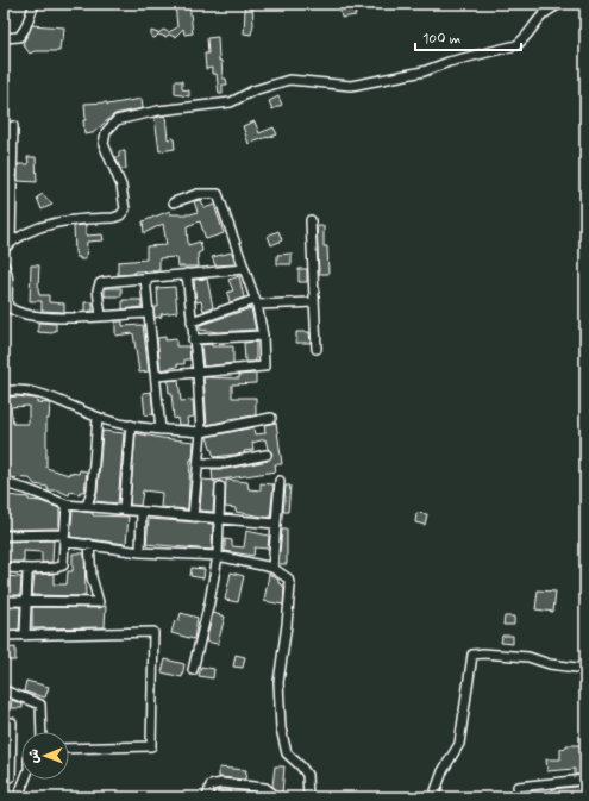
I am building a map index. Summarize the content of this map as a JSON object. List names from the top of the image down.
{
  "scale_bar": "100 m",
  "north": "left"
}
